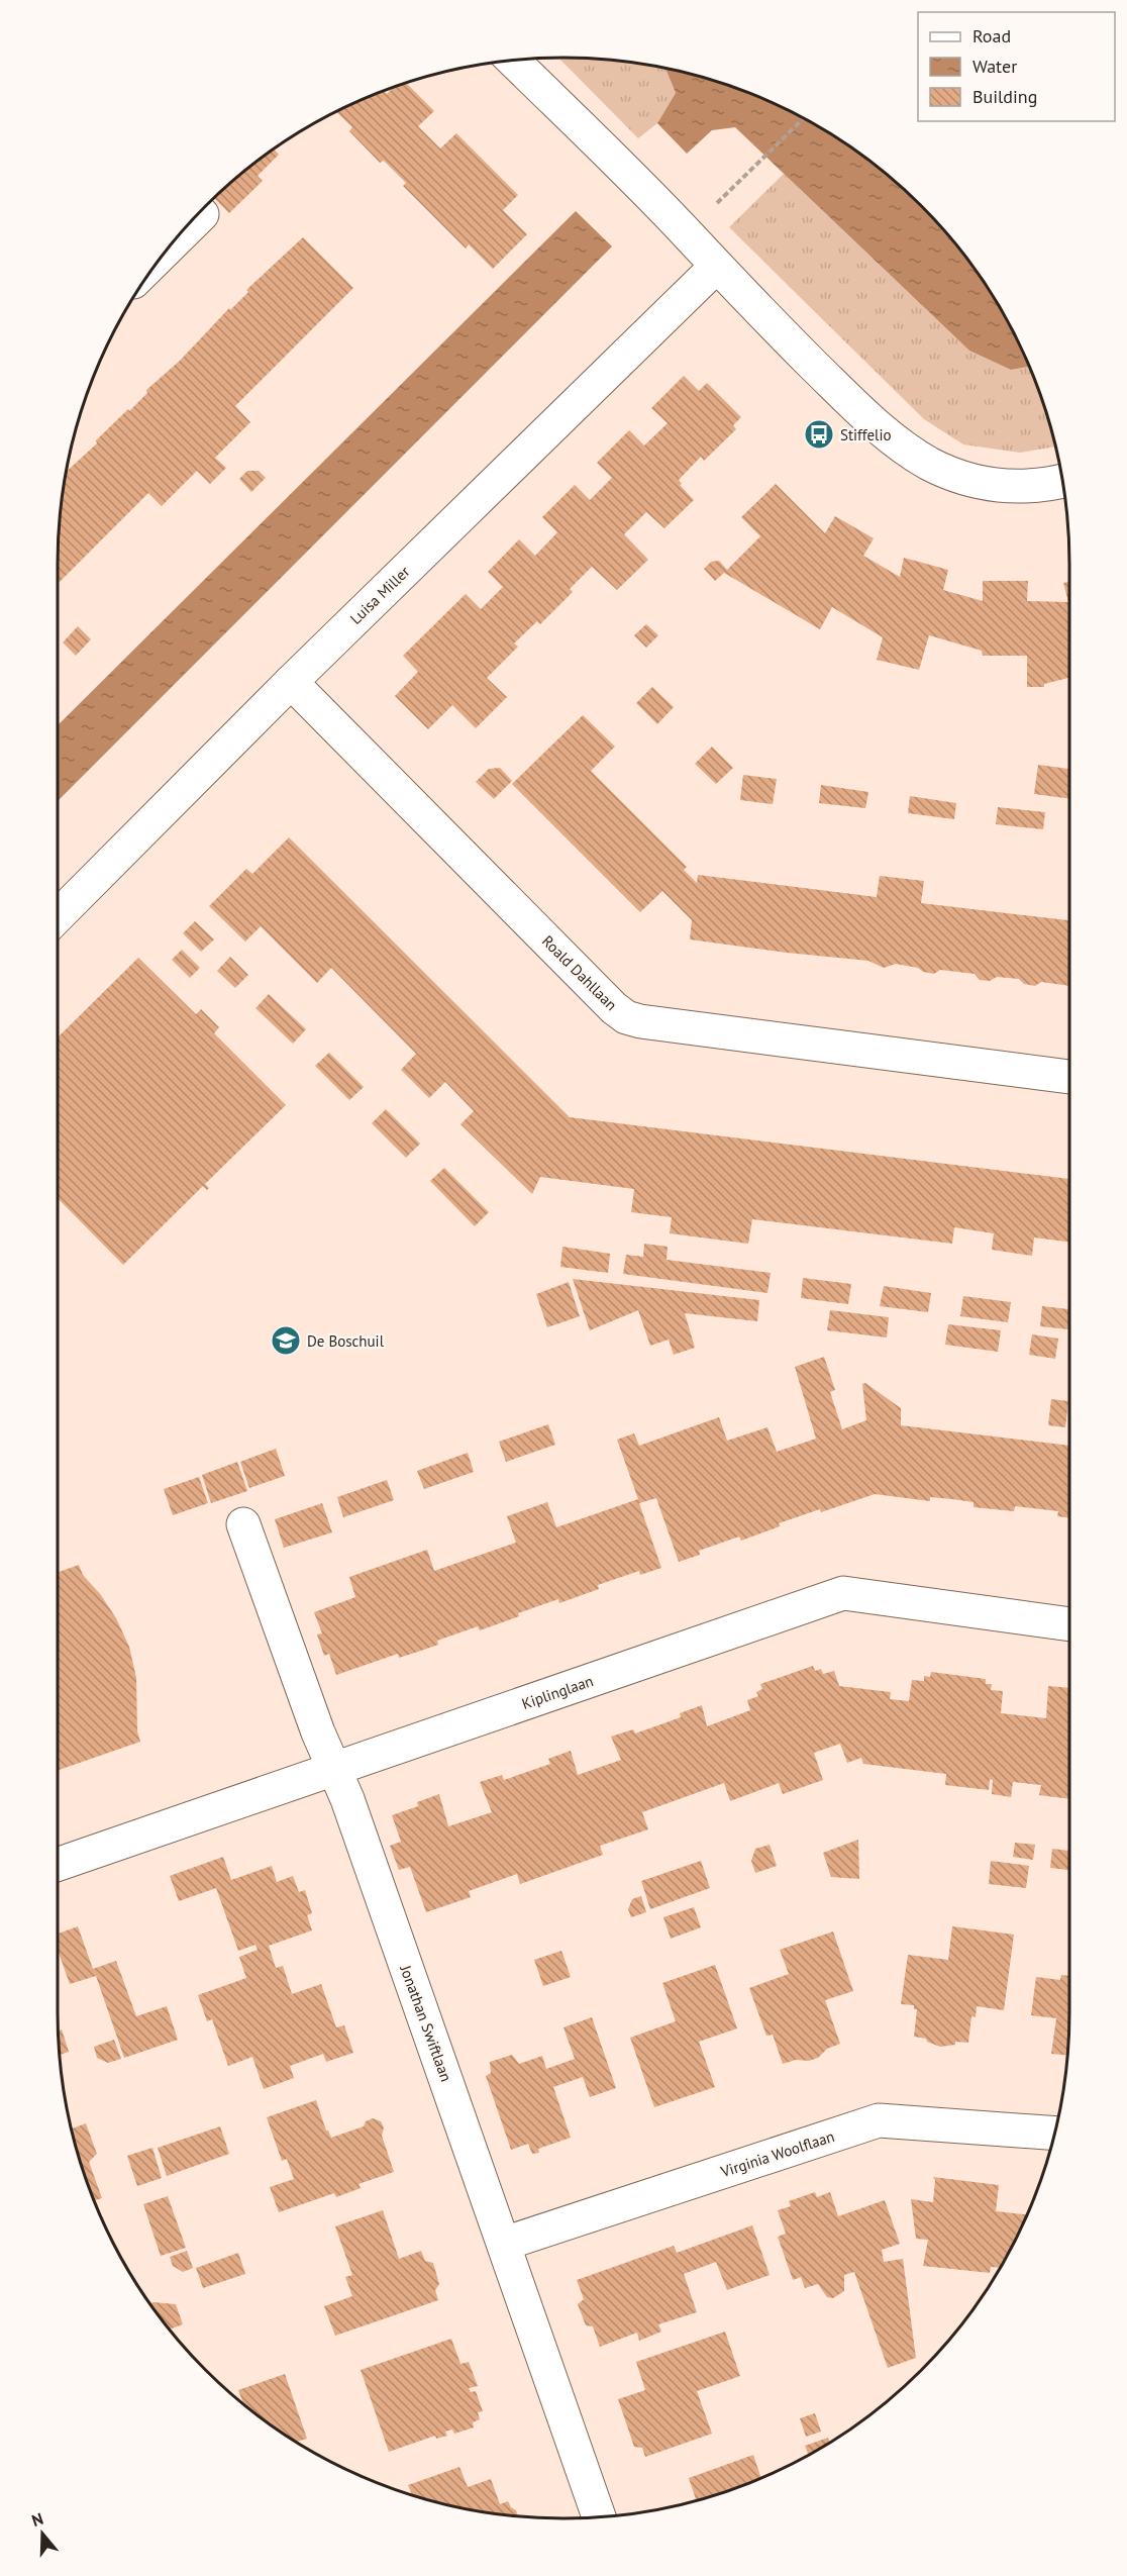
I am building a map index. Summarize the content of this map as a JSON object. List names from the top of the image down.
{
  "streets": {
    "street": [
      "Luisa Miller",
      "Roald Dahllaan",
      "Kiplinglaan",
      "Jonathan Swiftlaan",
      "Virginia Woolflaan"
    ]
  },
  "crossings": [
    ["Luisa Miller", "Roald Dahllaan"],
    ["Kiplinglaan", "Jonathan Swiftlaan"],
    ["Jonathan Swiftlaan", "Virginia Woolflaan"]
  ],
  "places": {
    "bus stop": ["Stiffelio"],
    "school or university": ["De Boschuil"]
  },
  "legend": ["Road", "Water", "Building"],
  "north": "top"
}
